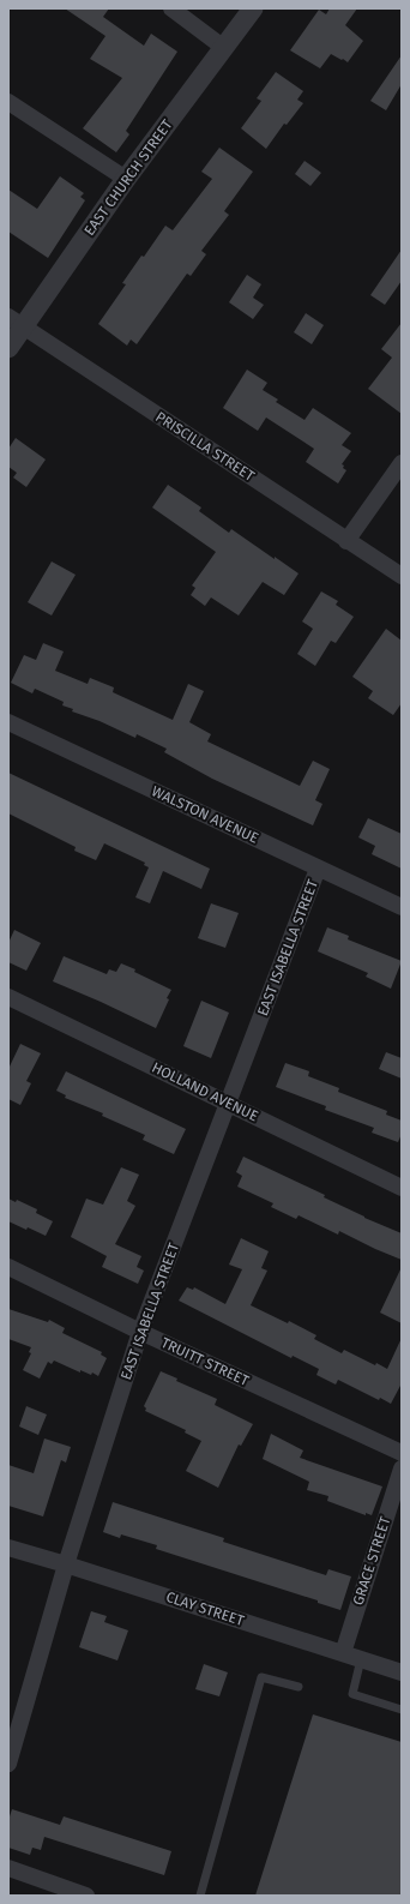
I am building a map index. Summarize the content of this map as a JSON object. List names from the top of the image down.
{
  "streets": {
    "street": [
      "EAST CHURCH STREET",
      "PRISCILLA STREET",
      "WALSTON AVENUE",
      "EAST ISABELLA STREET",
      "HOLLAND AVENUE",
      "TRUITT STREET",
      "GRACE STREET",
      "CLAY STREET"
    ]
  },
  "crossings": [
    ["EAST CHURCH STREET", "PRISCILLA STREET"],
    ["WALSTON AVENUE", "EAST ISABELLA STREET"],
    ["EAST ISABELLA STREET", "HOLLAND AVENUE"],
    ["EAST ISABELLA STREET", "TRUITT STREET"],
    ["EAST ISABELLA STREET", "CLAY STREET"],
    ["GRACE STREET", "CLAY STREET"]
  ]
}
